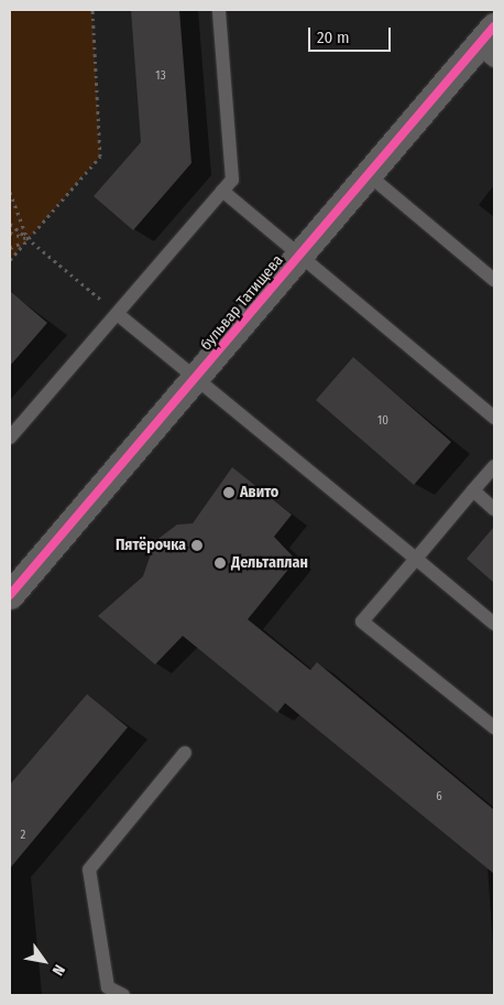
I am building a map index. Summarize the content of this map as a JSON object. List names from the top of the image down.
{
  "streets": {
    "street": ["бульвар Татищева"]
  },
  "places": ["Авито", "Пятёрочка", "Дельтаплан"],
  "house_numbers": [
    "13",
    "10",
    "6",
    "2"
  ],
  "scale_bar": "20 m",
  "north": "bottom right"
}
